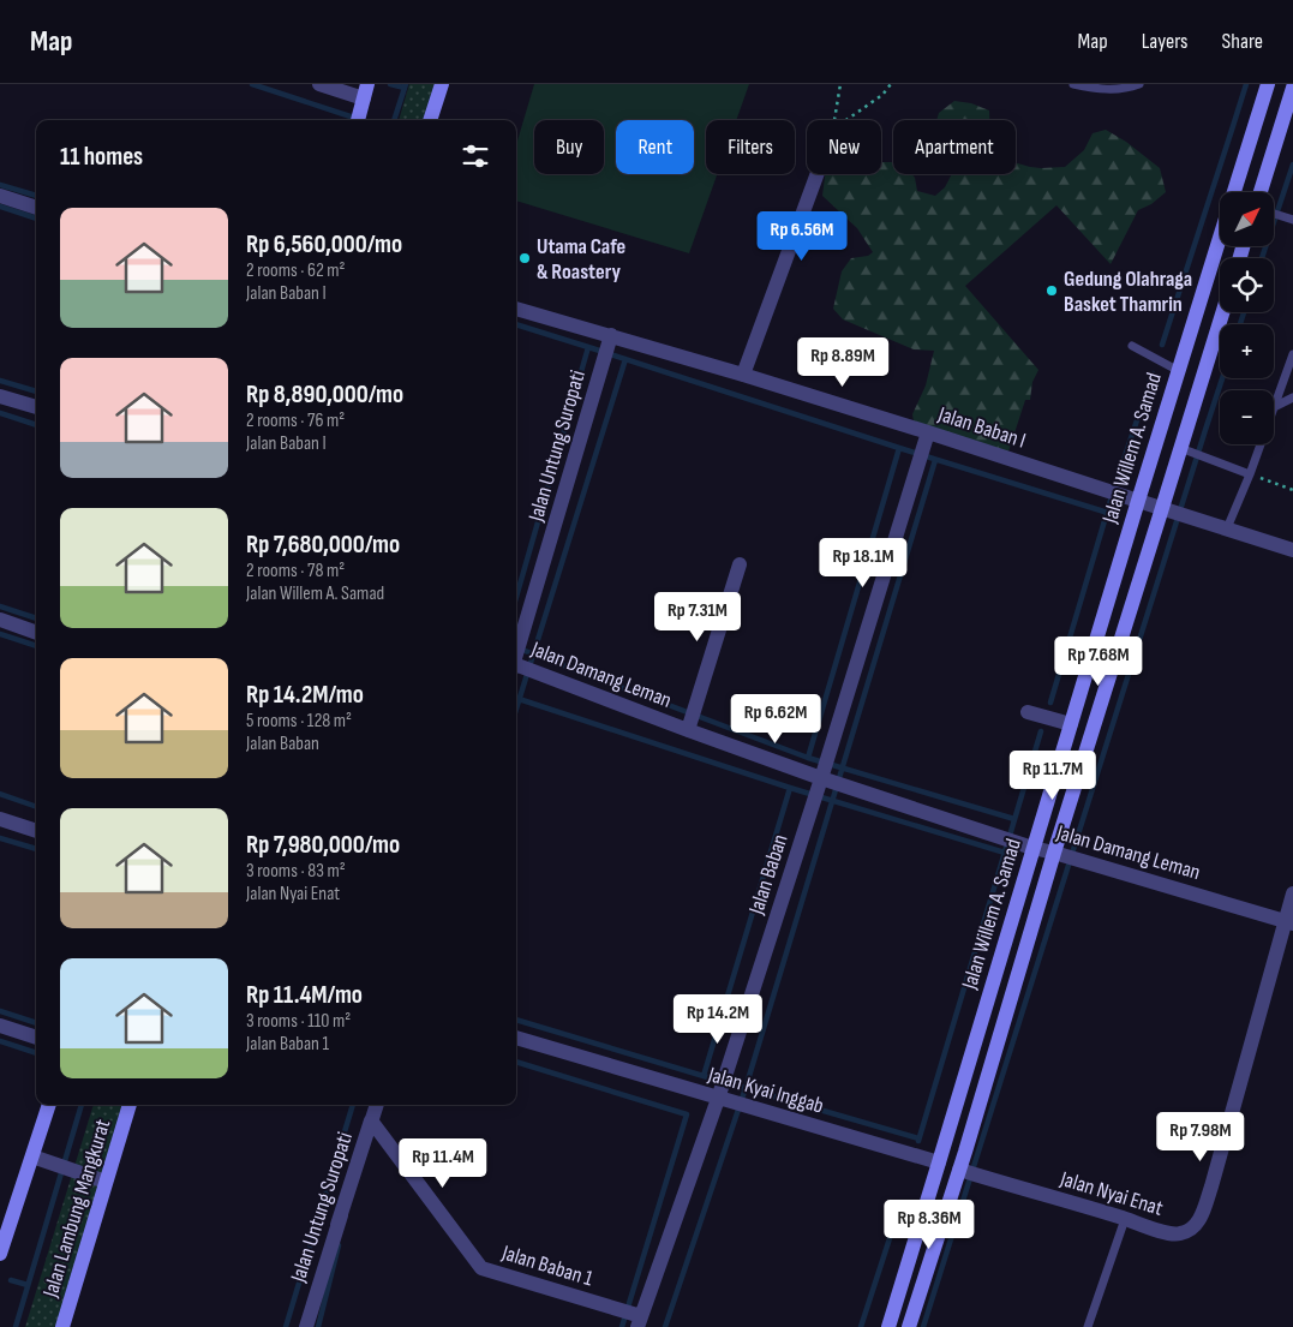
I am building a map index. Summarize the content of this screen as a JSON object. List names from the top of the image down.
{
  "streets": {
    "main road": ["Jalan Willem A. Samad", "Jalan Lambung Mangkurat"],
    "street": [
      "Jalan Baban I",
      "Jalan Untung Suropati",
      "Jalan Damang Leman",
      "Jalan Baban",
      "Jalan Kyai Inggab",
      "Jalan Nyai Enat",
      "Jalan Baban 1"
    ]
  },
  "crossings": [
    ["Jalan Baban I", "Jalan Untung Suropati"],
    ["Jalan Baban I", "Jalan Willem A. Samad"],
    ["Jalan Baban I", "Jalan Baban"],
    ["Jalan Untung Suropati", "Jalan Baban 1"],
    ["Jalan Willem A. Samad", "Jalan Damang Leman"],
    ["Jalan Willem A. Samad", "Jalan Kyai Inggab"],
    ["Jalan Willem A. Samad", "Jalan Nyai Enat"],
    ["Jalan Damang Leman", "Jalan Baban"],
    ["Jalan Damang Leman", "Jalan Nyai Enat"],
    ["Jalan Baban", "Jalan Kyai Inggab"],
    ["Jalan Baban", "Jalan Baban 1"]
  ],
  "places": ["Utama Cafe & Roastery", "Gedung Olahraga Basket Thamrin"],
  "north": "top right",
  "page": {
    "header": "Map",
    "nav": ["Map", "Layers", "Share"],
    "chip": [
      "Buy",
      "Rent",
      "Filters",
      "New",
      "Apartment"
    ],
    "heading": "11 homes",
    "map_buttons": ["+", "−"],
    "list": [
      {
        "name": "Rp 6,560,000/mo",
        "note": "2 rooms · 62 m² · Jalan Baban I"
      },
      {
        "name": "Rp 8,890,000/mo",
        "note": "2 rooms · 76 m² · Jalan Baban I"
      },
      {
        "name": "Rp 7,680,000/mo",
        "note": "2 rooms · 78 m² · Jalan Willem A. Samad"
      },
      {
        "name": "Rp 14.2M/mo",
        "note": "5 rooms · 128 m² · Jalan Baban"
      },
      {
        "name": "Rp 7,980,000/mo",
        "note": "3 rooms · 83 m² · Jalan Nyai Enat"
      },
      {
        "name": "Rp 11.4M/mo",
        "note": "3 rooms · 110 m² · Jalan Baban 1"
      }
    ],
    "price": [
      "Rp 6.56M",
      "Rp 8.89M",
      "Rp 18.1M",
      "Rp 7.31M",
      "Rp 7.68M",
      "Rp 6.62M",
      "Rp 11.7M",
      "Rp 14.2M",
      "Rp 7.98M",
      "Rp 11.4M",
      "Rp 8.36M"
    ]
  }
}
